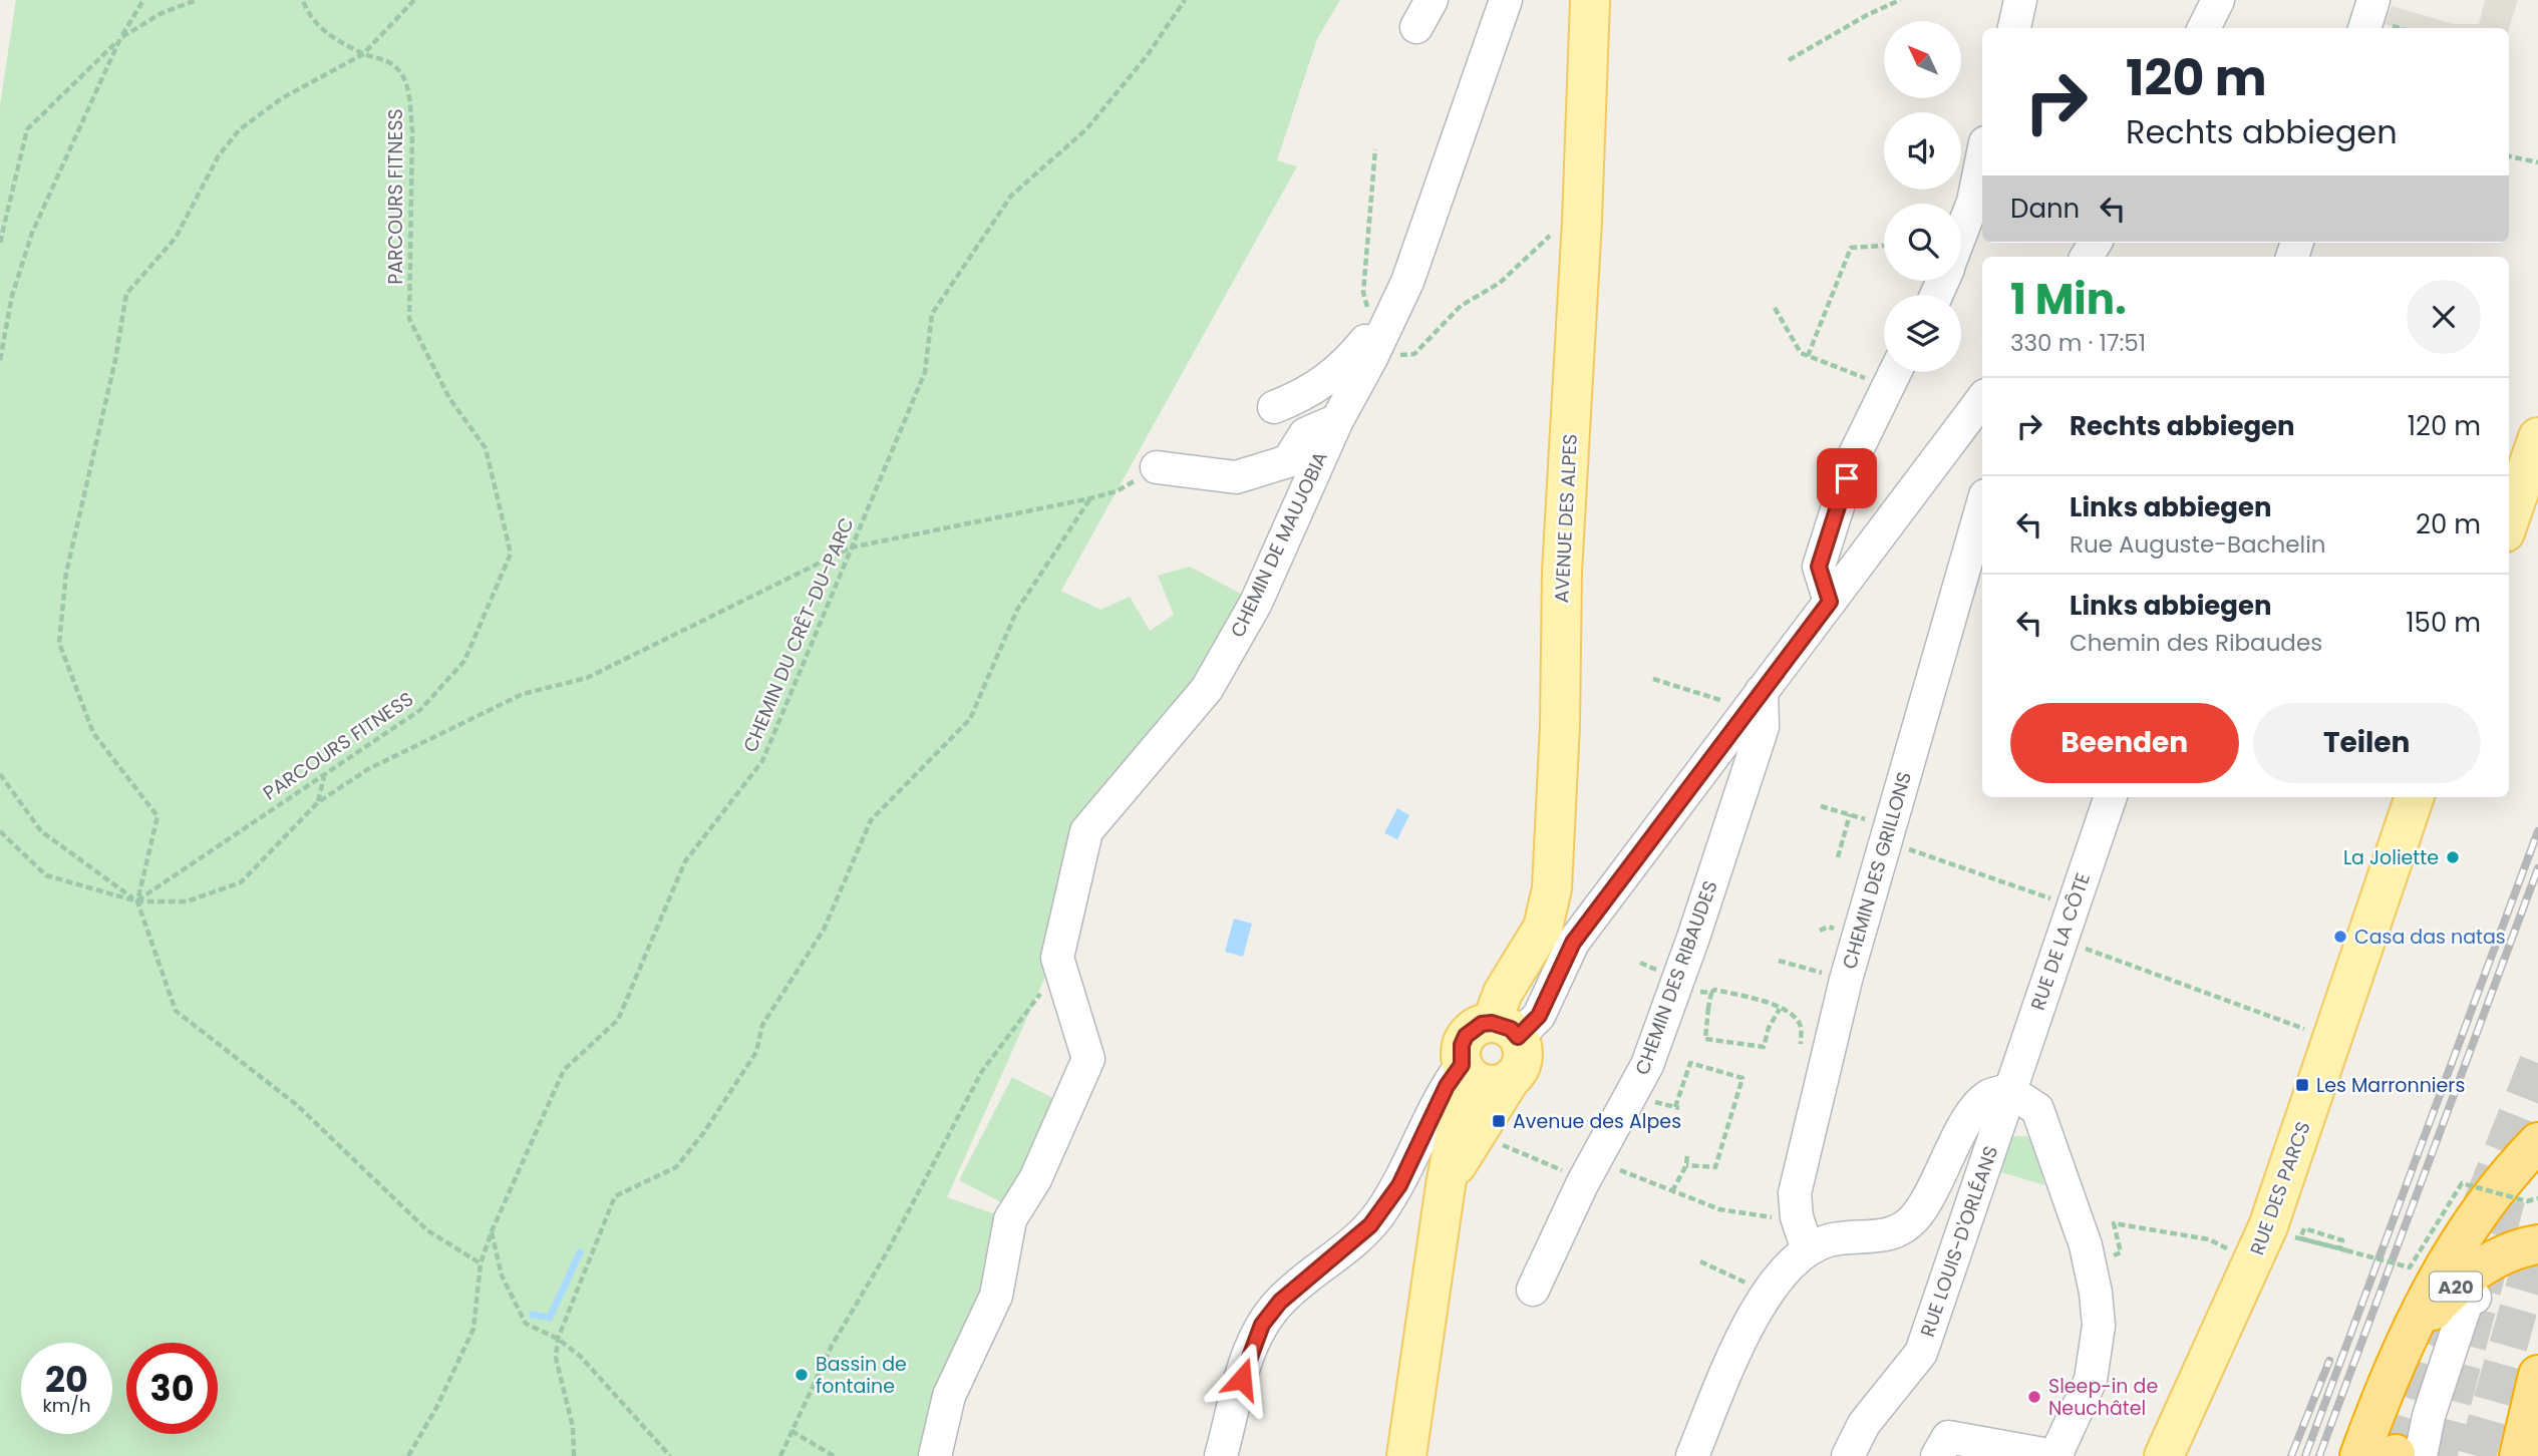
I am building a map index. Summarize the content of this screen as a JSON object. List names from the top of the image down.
{
  "streets": {
    "highway": ["A20"],
    "main road": ["AVENUE DES ALPES", "RUE DES PARCS"],
    "street": [
      "CHEMIN DE MAUJOBIA",
      "CHEMIN DES GRILLONS",
      "RUE DE LA CÔTE",
      "CHEMIN DES RIBAUDES",
      "RUE LOUIS-D'ORLÉANS"
    ],
    "path": ["PARCOURS FITNESS", "CHEMIN DU CRÊT-DU-PARC"]
  },
  "crossings": [
    ["RUE DE LA CÔTE", "RUE LOUIS-D'ORLÉANS"]
  ],
  "places": {
    "other": [
      "La Joliette",
      "Casa das natas",
      "Bassin de fontaine",
      "Sleep-in de Neuchâtel"
    ],
    "transit": ["Les Marronniers", "Avenue des Alpes"]
  },
  "north": "top left",
  "page": {
    "turn": ["120 m", "Rechts abbiegen"],
    "then": "Dann",
    "heading": ["1 Min.", "330 m · 17:51"],
    "list": [
      {
        "name": "Rechts abbiegen",
        "value": "120 m"
      },
      {
        "name": "Links abbiegen",
        "note": "Rue Auguste-Bachelin",
        "value": "20 m"
      },
      {
        "name": "Links abbiegen",
        "note": "Chemin des Ribaudes",
        "value": "150 m"
      }
    ],
    "buttons": ["Beenden", "Teilen"],
    "speed": "20 km/h",
    "limit": "30"
  }
}
